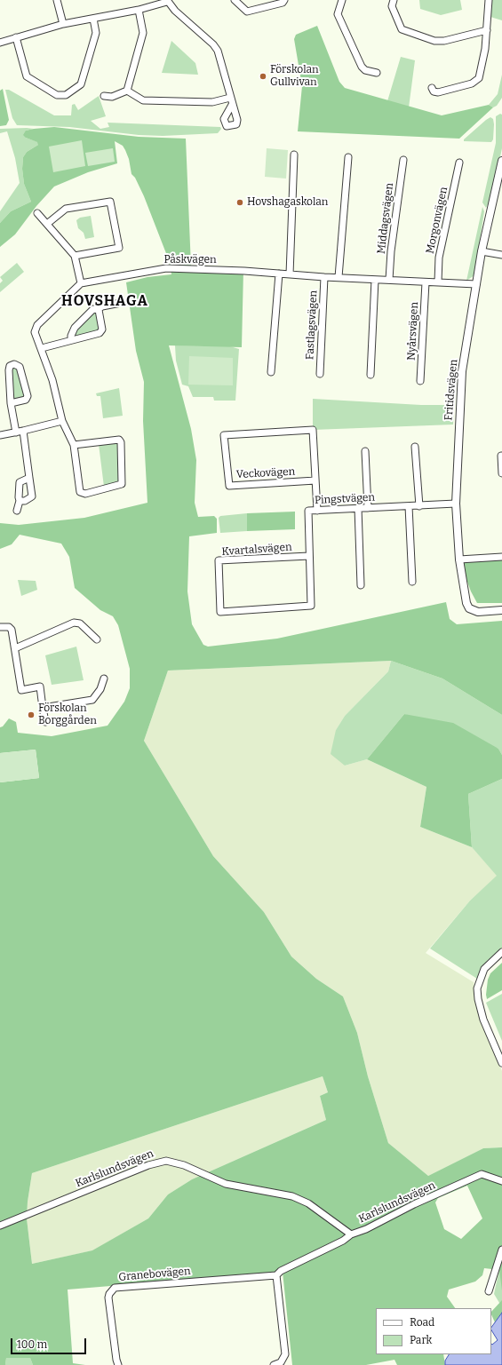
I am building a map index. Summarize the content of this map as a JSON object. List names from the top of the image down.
{
  "streets": {
    "street": [
      "Middagsvägen",
      "Morgonvägen",
      "Påskvägen",
      "Fastlagsvägen",
      "Nyårsvägen",
      "Fritidsvägen",
      "Veckovägen",
      "Pingstvägen",
      "Kvartalsvägen",
      "Karlslundsvägen",
      "Granebovägen"
    ]
  },
  "crossings": [
    ["Middagsvägen", "Påskvägen"],
    ["Morgonvägen", "Påskvägen"],
    ["Påskvägen", "Fastlagsvägen"],
    ["Påskvägen", "Nyårsvägen"],
    ["Påskvägen", "Fritidsvägen"],
    ["Fritidsvägen", "Pingstvägen"],
    ["Pingstvägen", "Kvartalsvägen"],
    ["Karlslundsvägen", "Granebovägen"]
  ],
  "districts": ["HOVSHAGA"],
  "places": ["Förskolan Gullvivan", "Hovshagaskolan", "Förskolan Borggården"],
  "legend": ["Road", "Park"],
  "scale_bar": "100 m"
}
